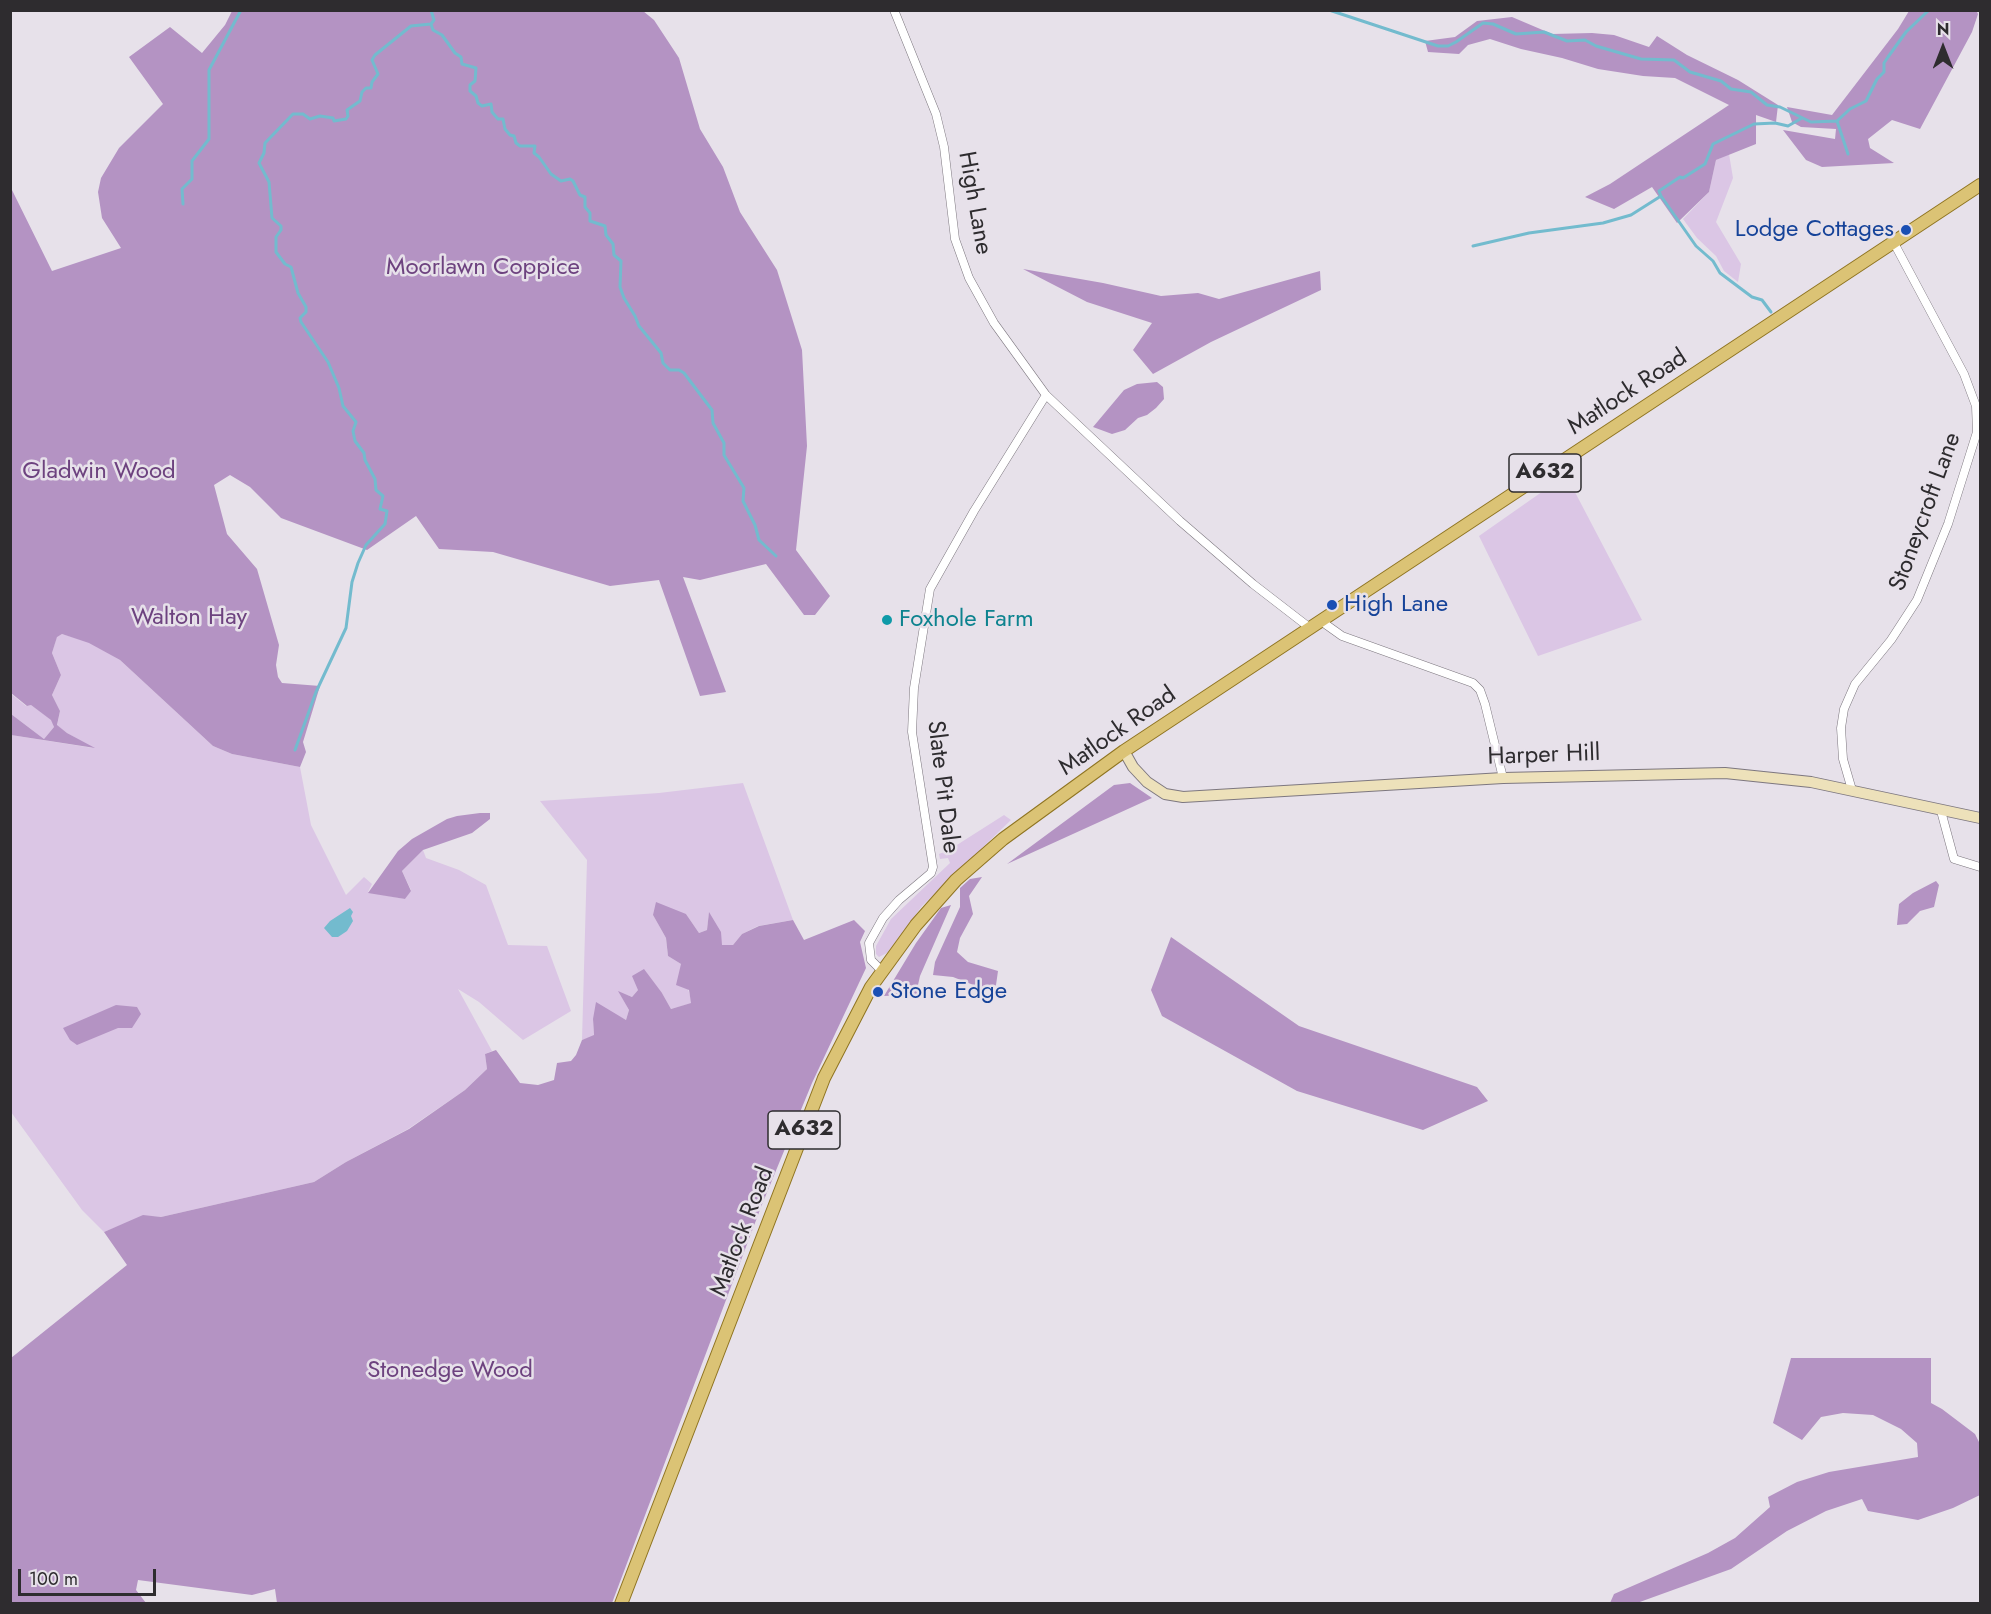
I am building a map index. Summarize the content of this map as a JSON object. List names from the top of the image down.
{
  "streets": {
    "main road": ["Matlock Road", "A632"],
    "street": [
      "High Lane",
      "Stoneycroft Lane",
      "Harper Hill",
      "Slate Pit Dale"
    ]
  },
  "crossings": [
    ["High Lane", "Matlock Road"],
    ["High Lane", "Harper Hill"],
    ["High Lane", "Slate Pit Dale"],
    ["Matlock Road", "Stoneycroft Lane"],
    ["Matlock Road", "Harper Hill"],
    ["Matlock Road", "Slate Pit Dale"],
    ["Stoneycroft Lane", "Harper Hill"]
  ],
  "parks": [
    "Moorlawn Coppice",
    "Gladwin Wood",
    "Walton Hay",
    "Stonedge Wood"
  ],
  "places": [
    "Lodge Cottages",
    "High Lane",
    "Foxhole Farm",
    "Stone Edge"
  ],
  "scale_bar": "100 m",
  "north": "top"
}
